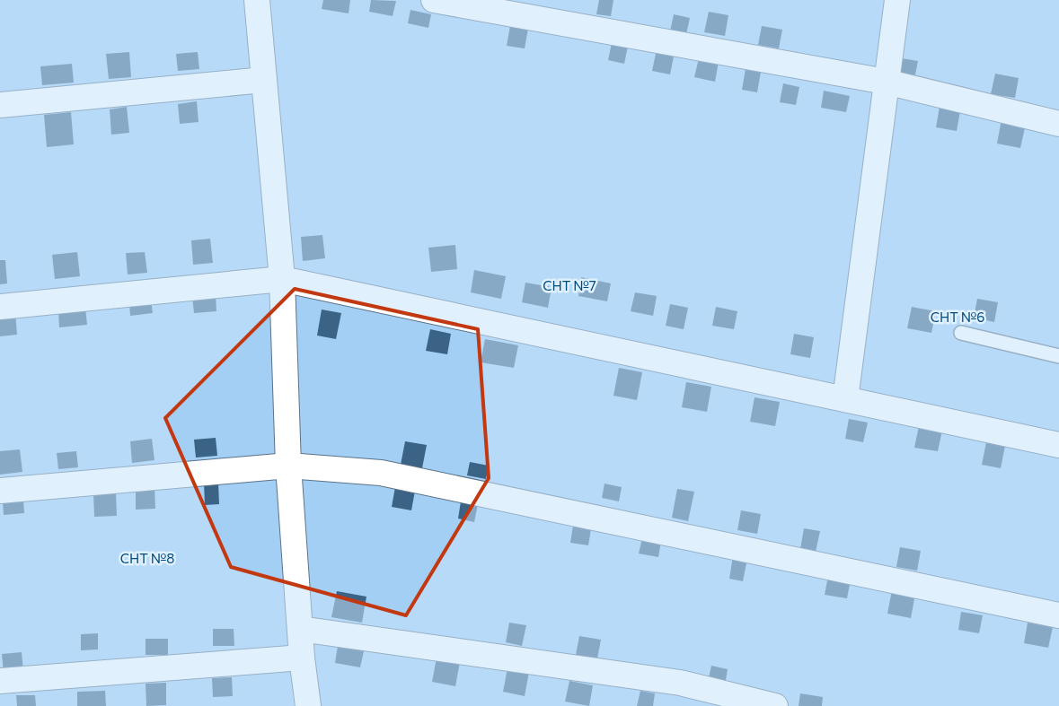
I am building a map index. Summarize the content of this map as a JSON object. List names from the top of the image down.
{
  "parks": ["СНТ №7", "СНТ №6", "СНТ №8"]
}
